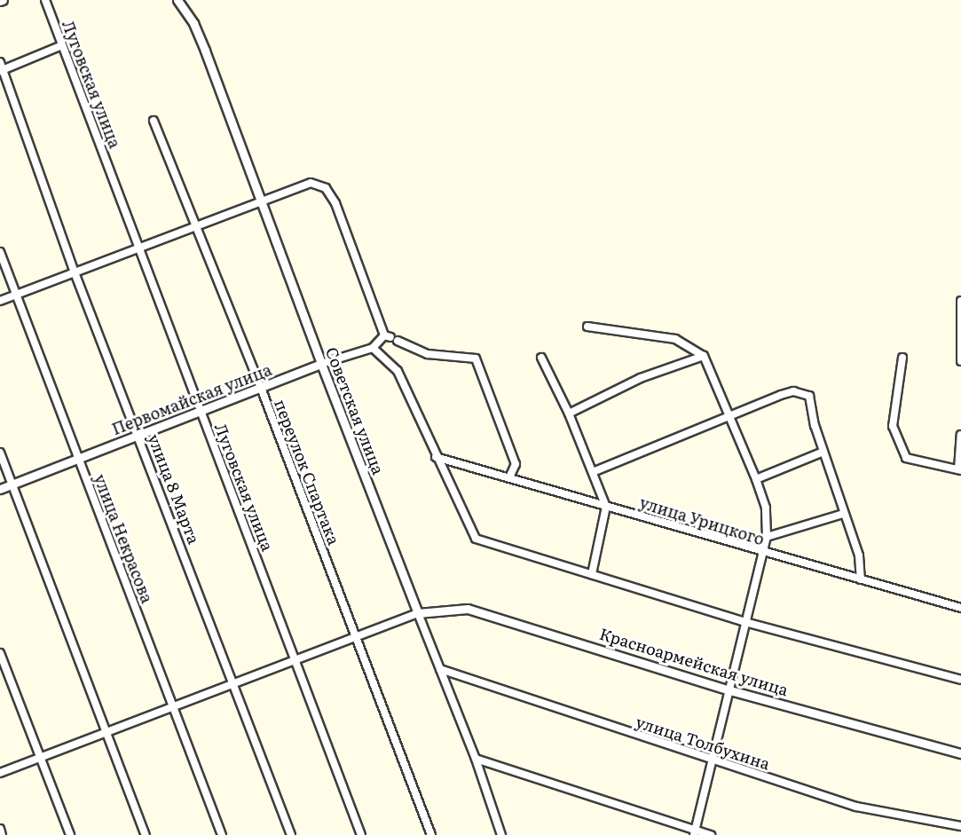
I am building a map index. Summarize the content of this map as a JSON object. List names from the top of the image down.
{
  "streets": {
    "street": [
      "Луговская улица",
      "Первомайская улица",
      "Советская улица",
      "переулок Спартака",
      "улица 8 Марта",
      "улица Урицкого",
      "улица Некрасова",
      "Красноармейская улица",
      "улица Толбухина"
    ]
  },
  "crossings": [
    ["Луговская улица", "Первомайская улица"],
    ["Первомайская улица", "Советская улица"],
    ["Первомайская улица", "переулок Спартака"],
    ["Первомайская улица", "улица 8 Марта"],
    ["Первомайская улица", "улица Некрасова"],
    ["Советская улица", "Красноармейская улица"],
    ["Советская улица", "улица Толбухина"]
  ]
}
